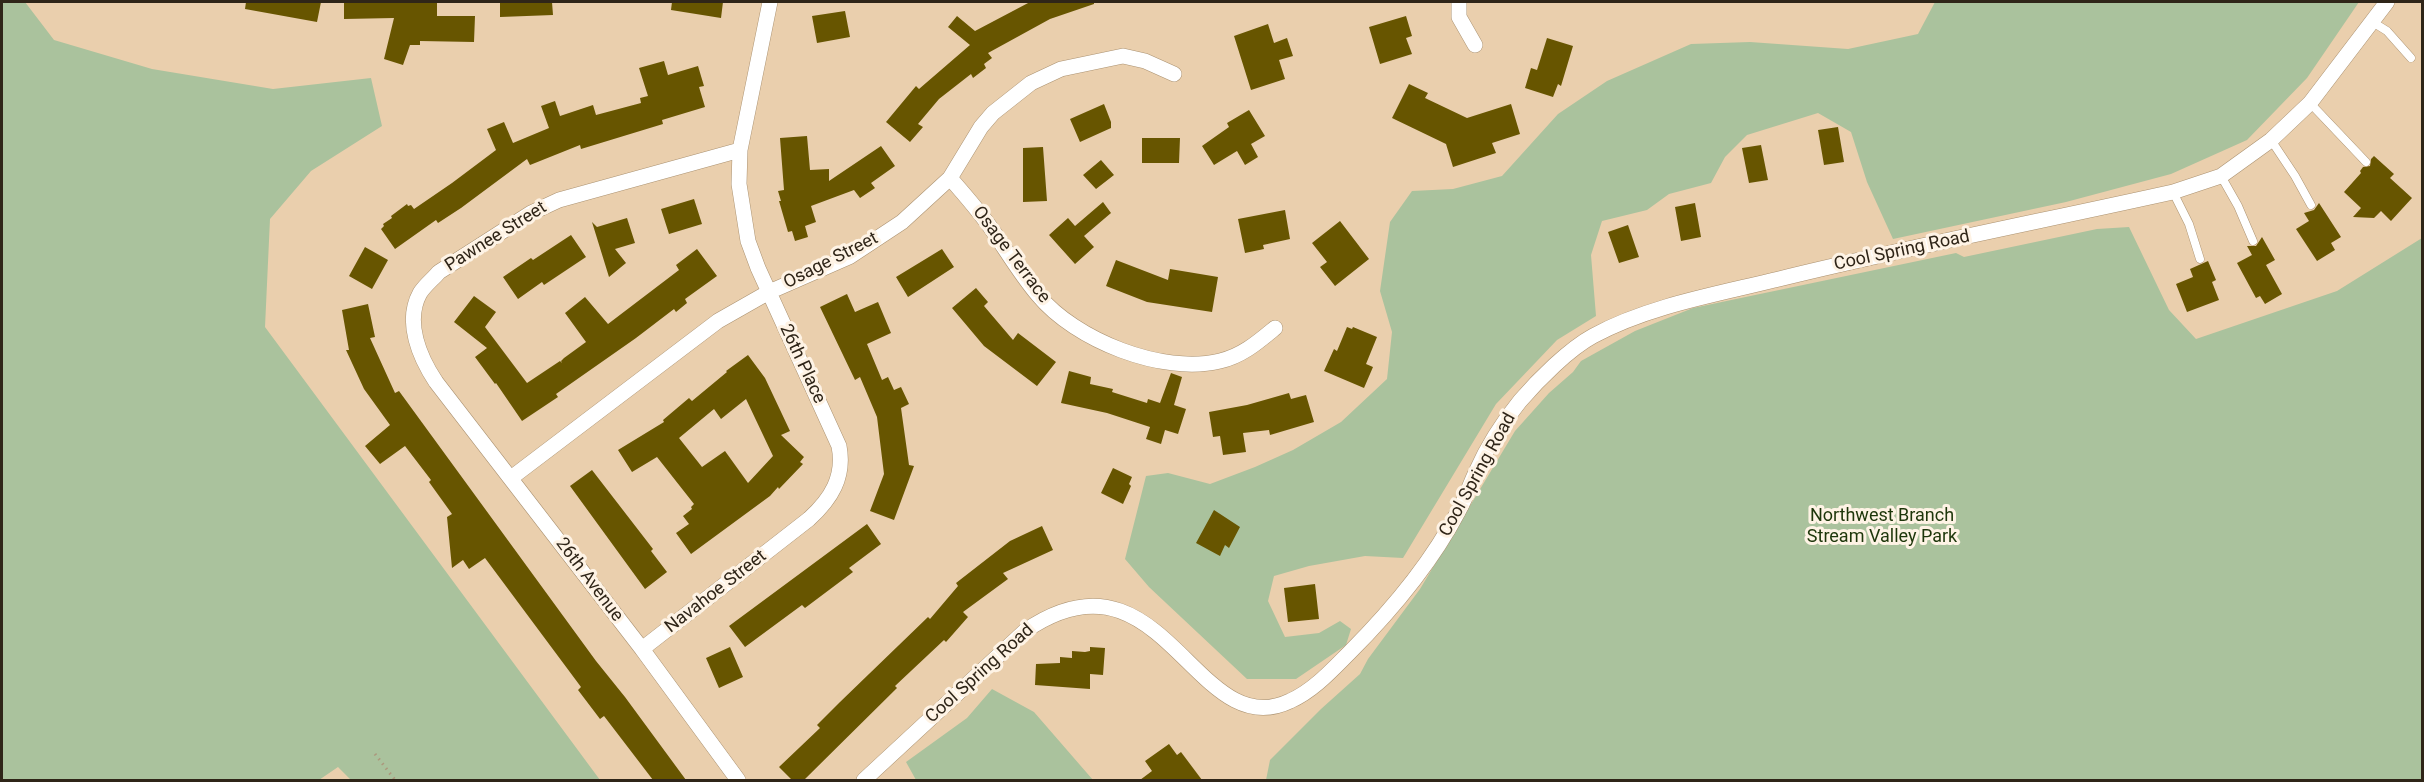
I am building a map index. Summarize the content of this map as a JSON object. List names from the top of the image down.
{
  "streets": {
    "street": [
      "Pawnee Street",
      "Cool Spring Road",
      "Osage Terrace",
      "Osage Street",
      "26th Place",
      "26th Avenue",
      "Navahoe Street"
    ]
  },
  "crossings": [
    ["Pawnee Street", "26th Place"],
    ["Pawnee Street", "26th Avenue"],
    ["Osage Terrace", "Osage Street"],
    ["Osage Street", "26th Place"],
    ["Osage Street", "26th Avenue"],
    ["26th Place", "Navahoe Street"],
    ["26th Avenue", "Navahoe Street"]
  ],
  "parks": ["Northwest Branch Stream Valley Park"]
}
